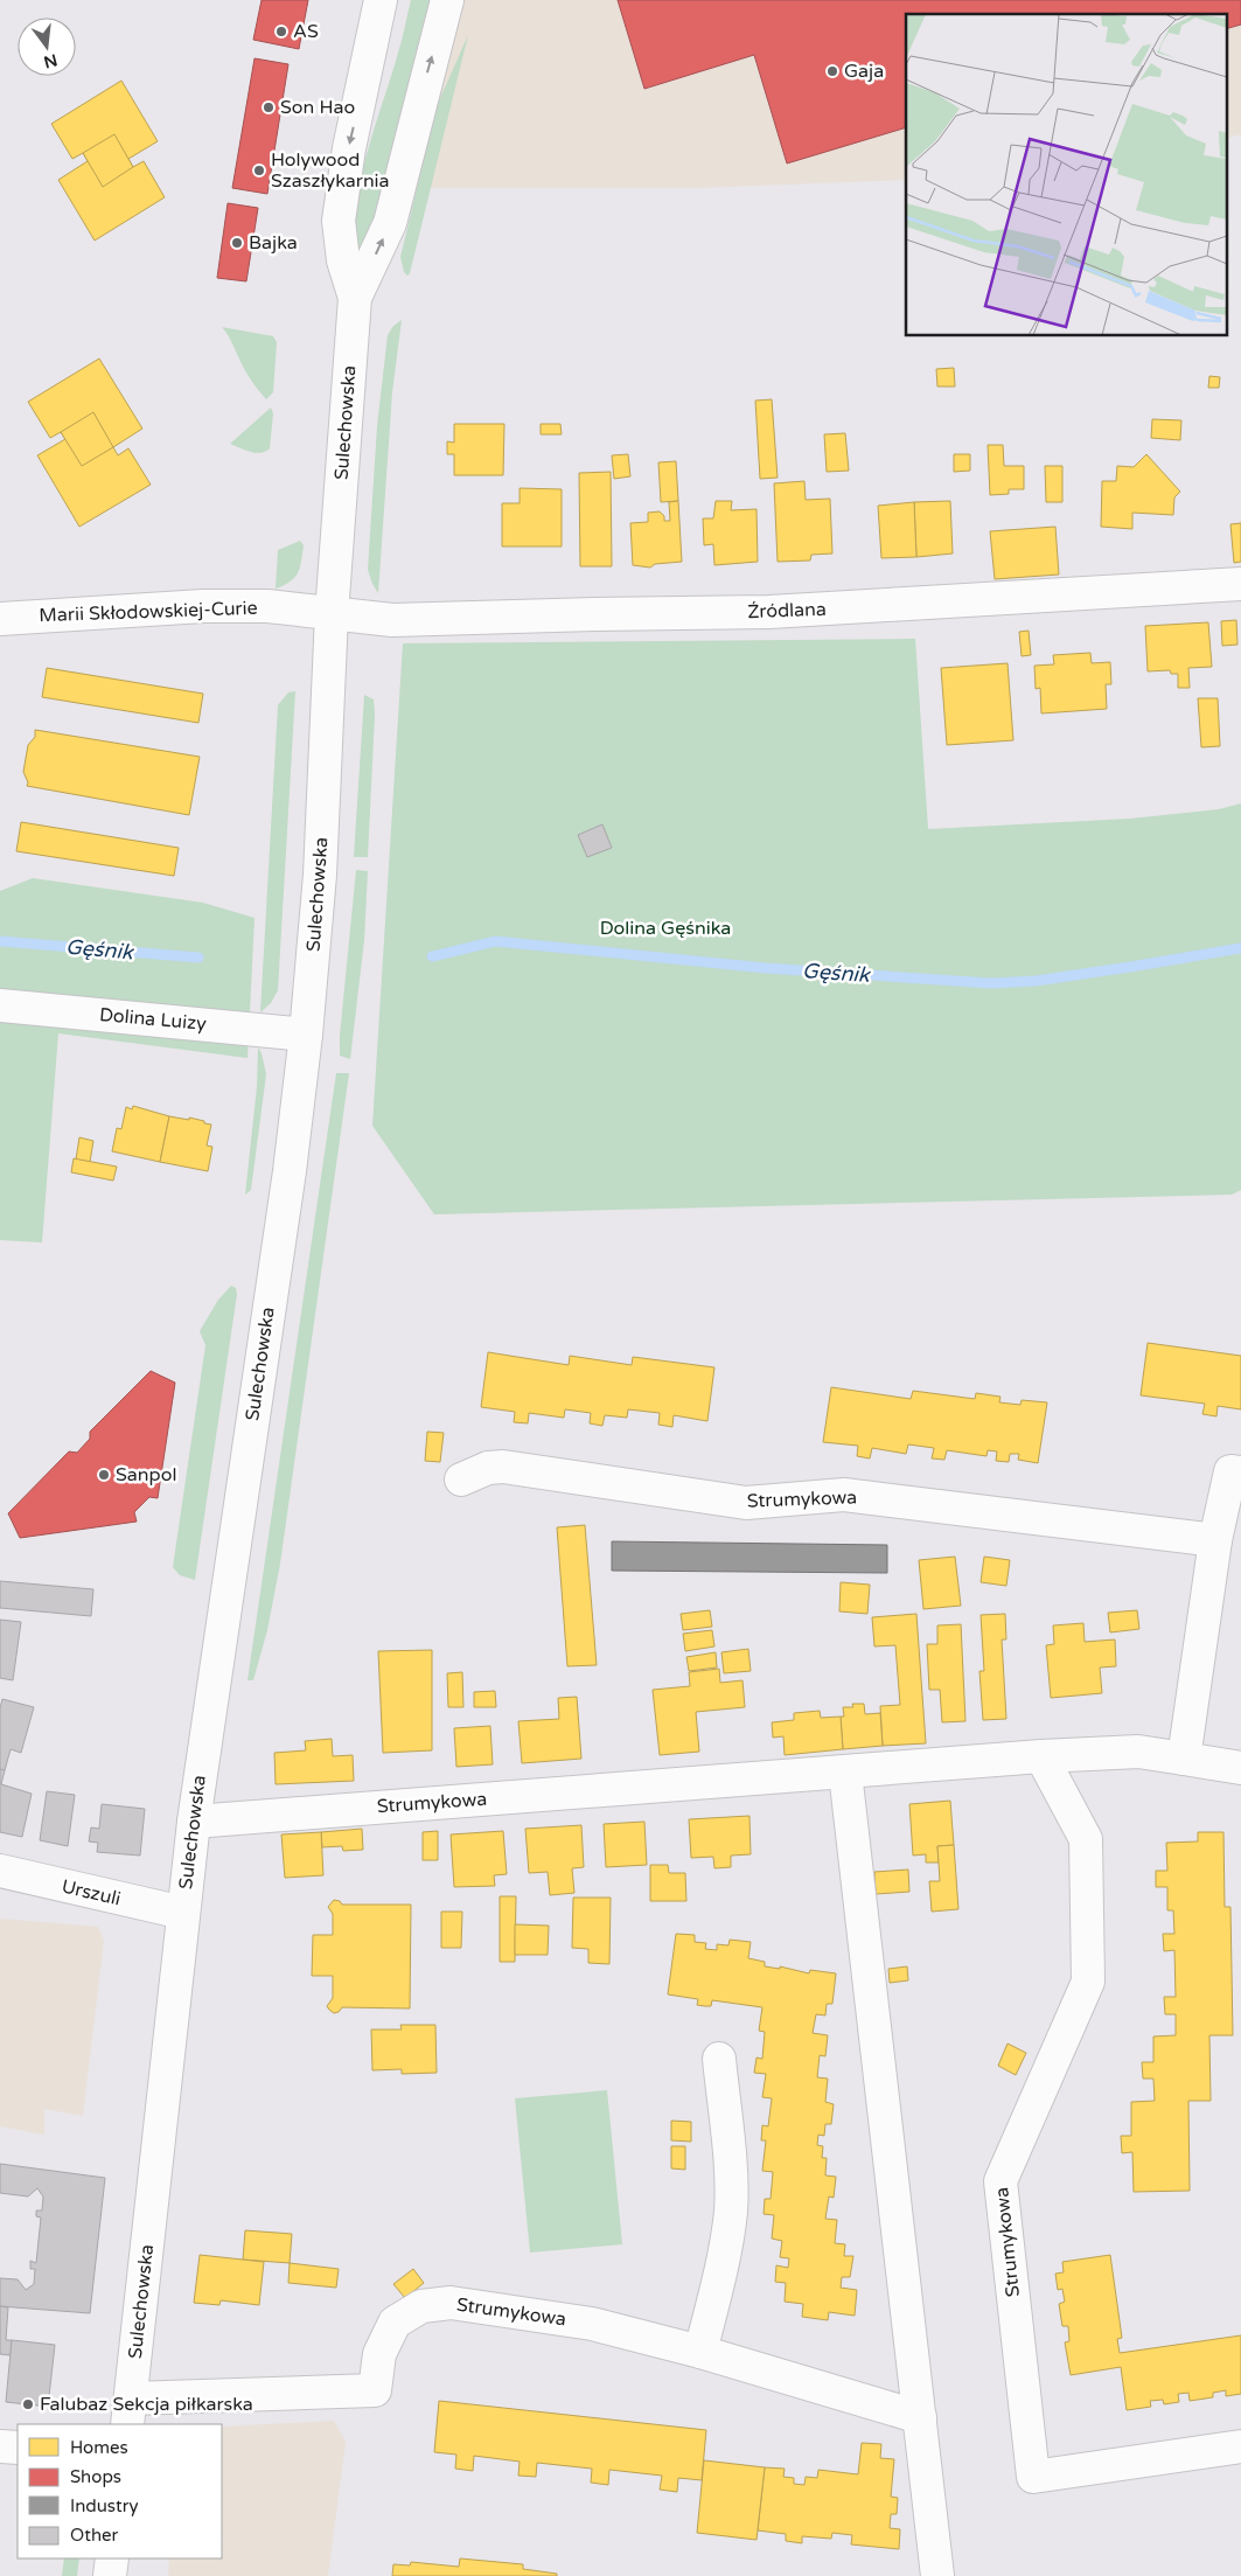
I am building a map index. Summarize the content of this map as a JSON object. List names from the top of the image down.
{
  "streets": {
    "street": [
      "Sulechowska",
      "Źródlana",
      "Marii Skłodowskiej-Curie",
      "Dolina Luizy",
      "Strumykowa",
      "Urszuli"
    ]
  },
  "crossings": [
    ["Sulechowska", "Źródlana"],
    ["Sulechowska", "Marii Skłodowskiej-Curie"],
    ["Sulechowska", "Dolina Luizy"],
    ["Sulechowska", "Strumykowa"],
    ["Sulechowska", "Urszuli"],
    ["Źródlana", "Marii Skłodowskiej-Curie"]
  ],
  "water": ["Gęśnik"],
  "parks": ["Dolina Gęśnika"],
  "places": [
    "AS",
    "Gaja",
    "Son Hao",
    "Holywood Szaszłykarnia",
    "Bajka",
    "Sanpol",
    "Falubaz Sekcja piłkarska"
  ],
  "legend": [
    "Homes",
    "Shops",
    "Industry",
    "Other"
  ],
  "north": "bottom"
}
